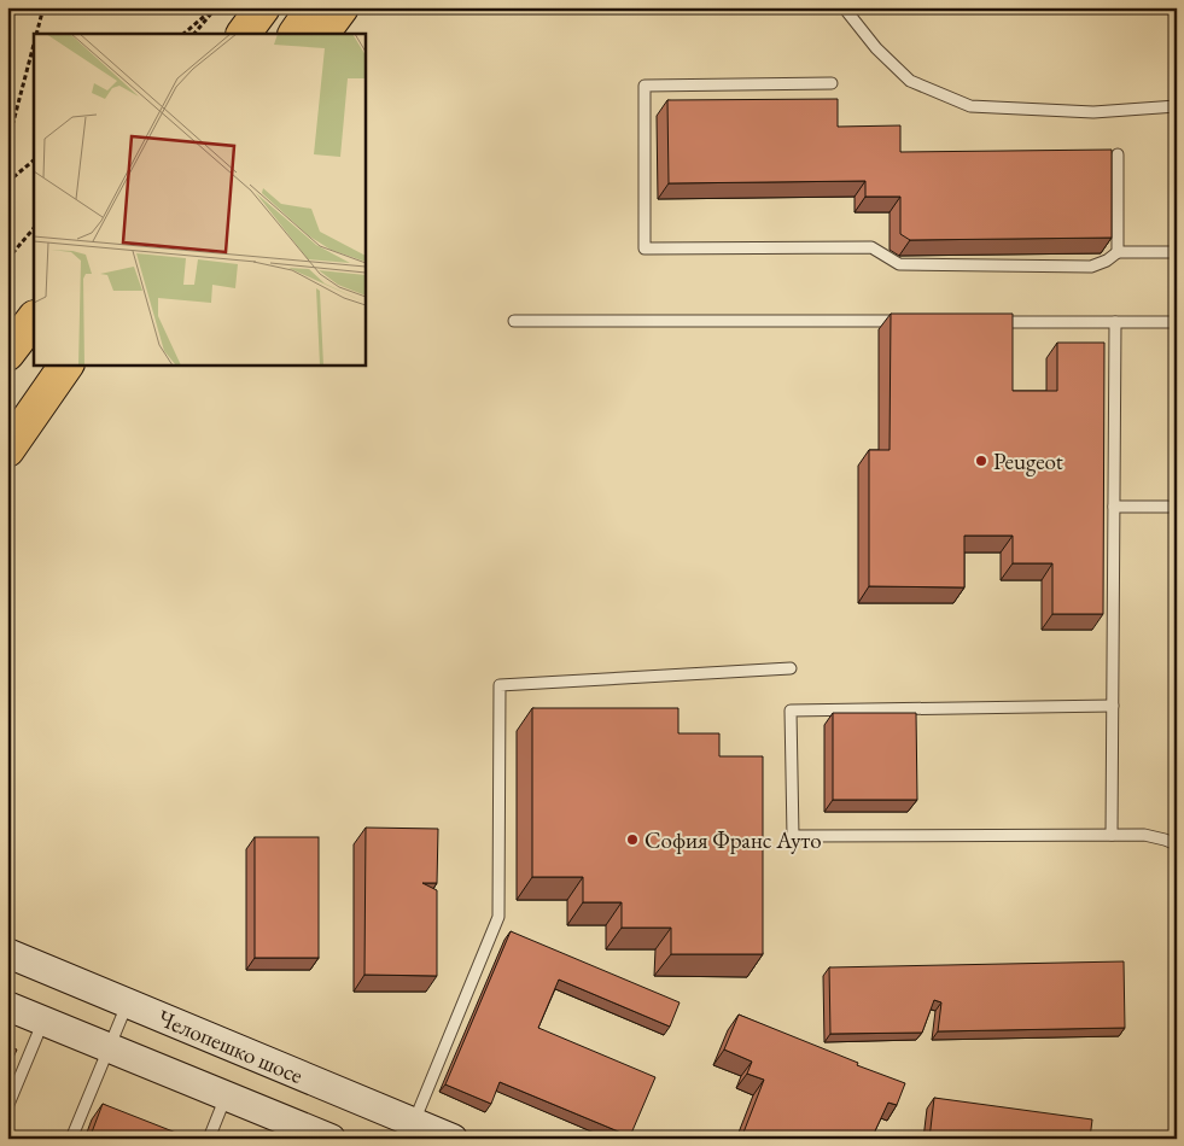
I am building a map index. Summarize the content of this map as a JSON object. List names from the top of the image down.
{
  "streets": {
    "main road": ["Челопешко шосе"]
  },
  "places": ["Peugeot", "София Франс Ауто"]
}
